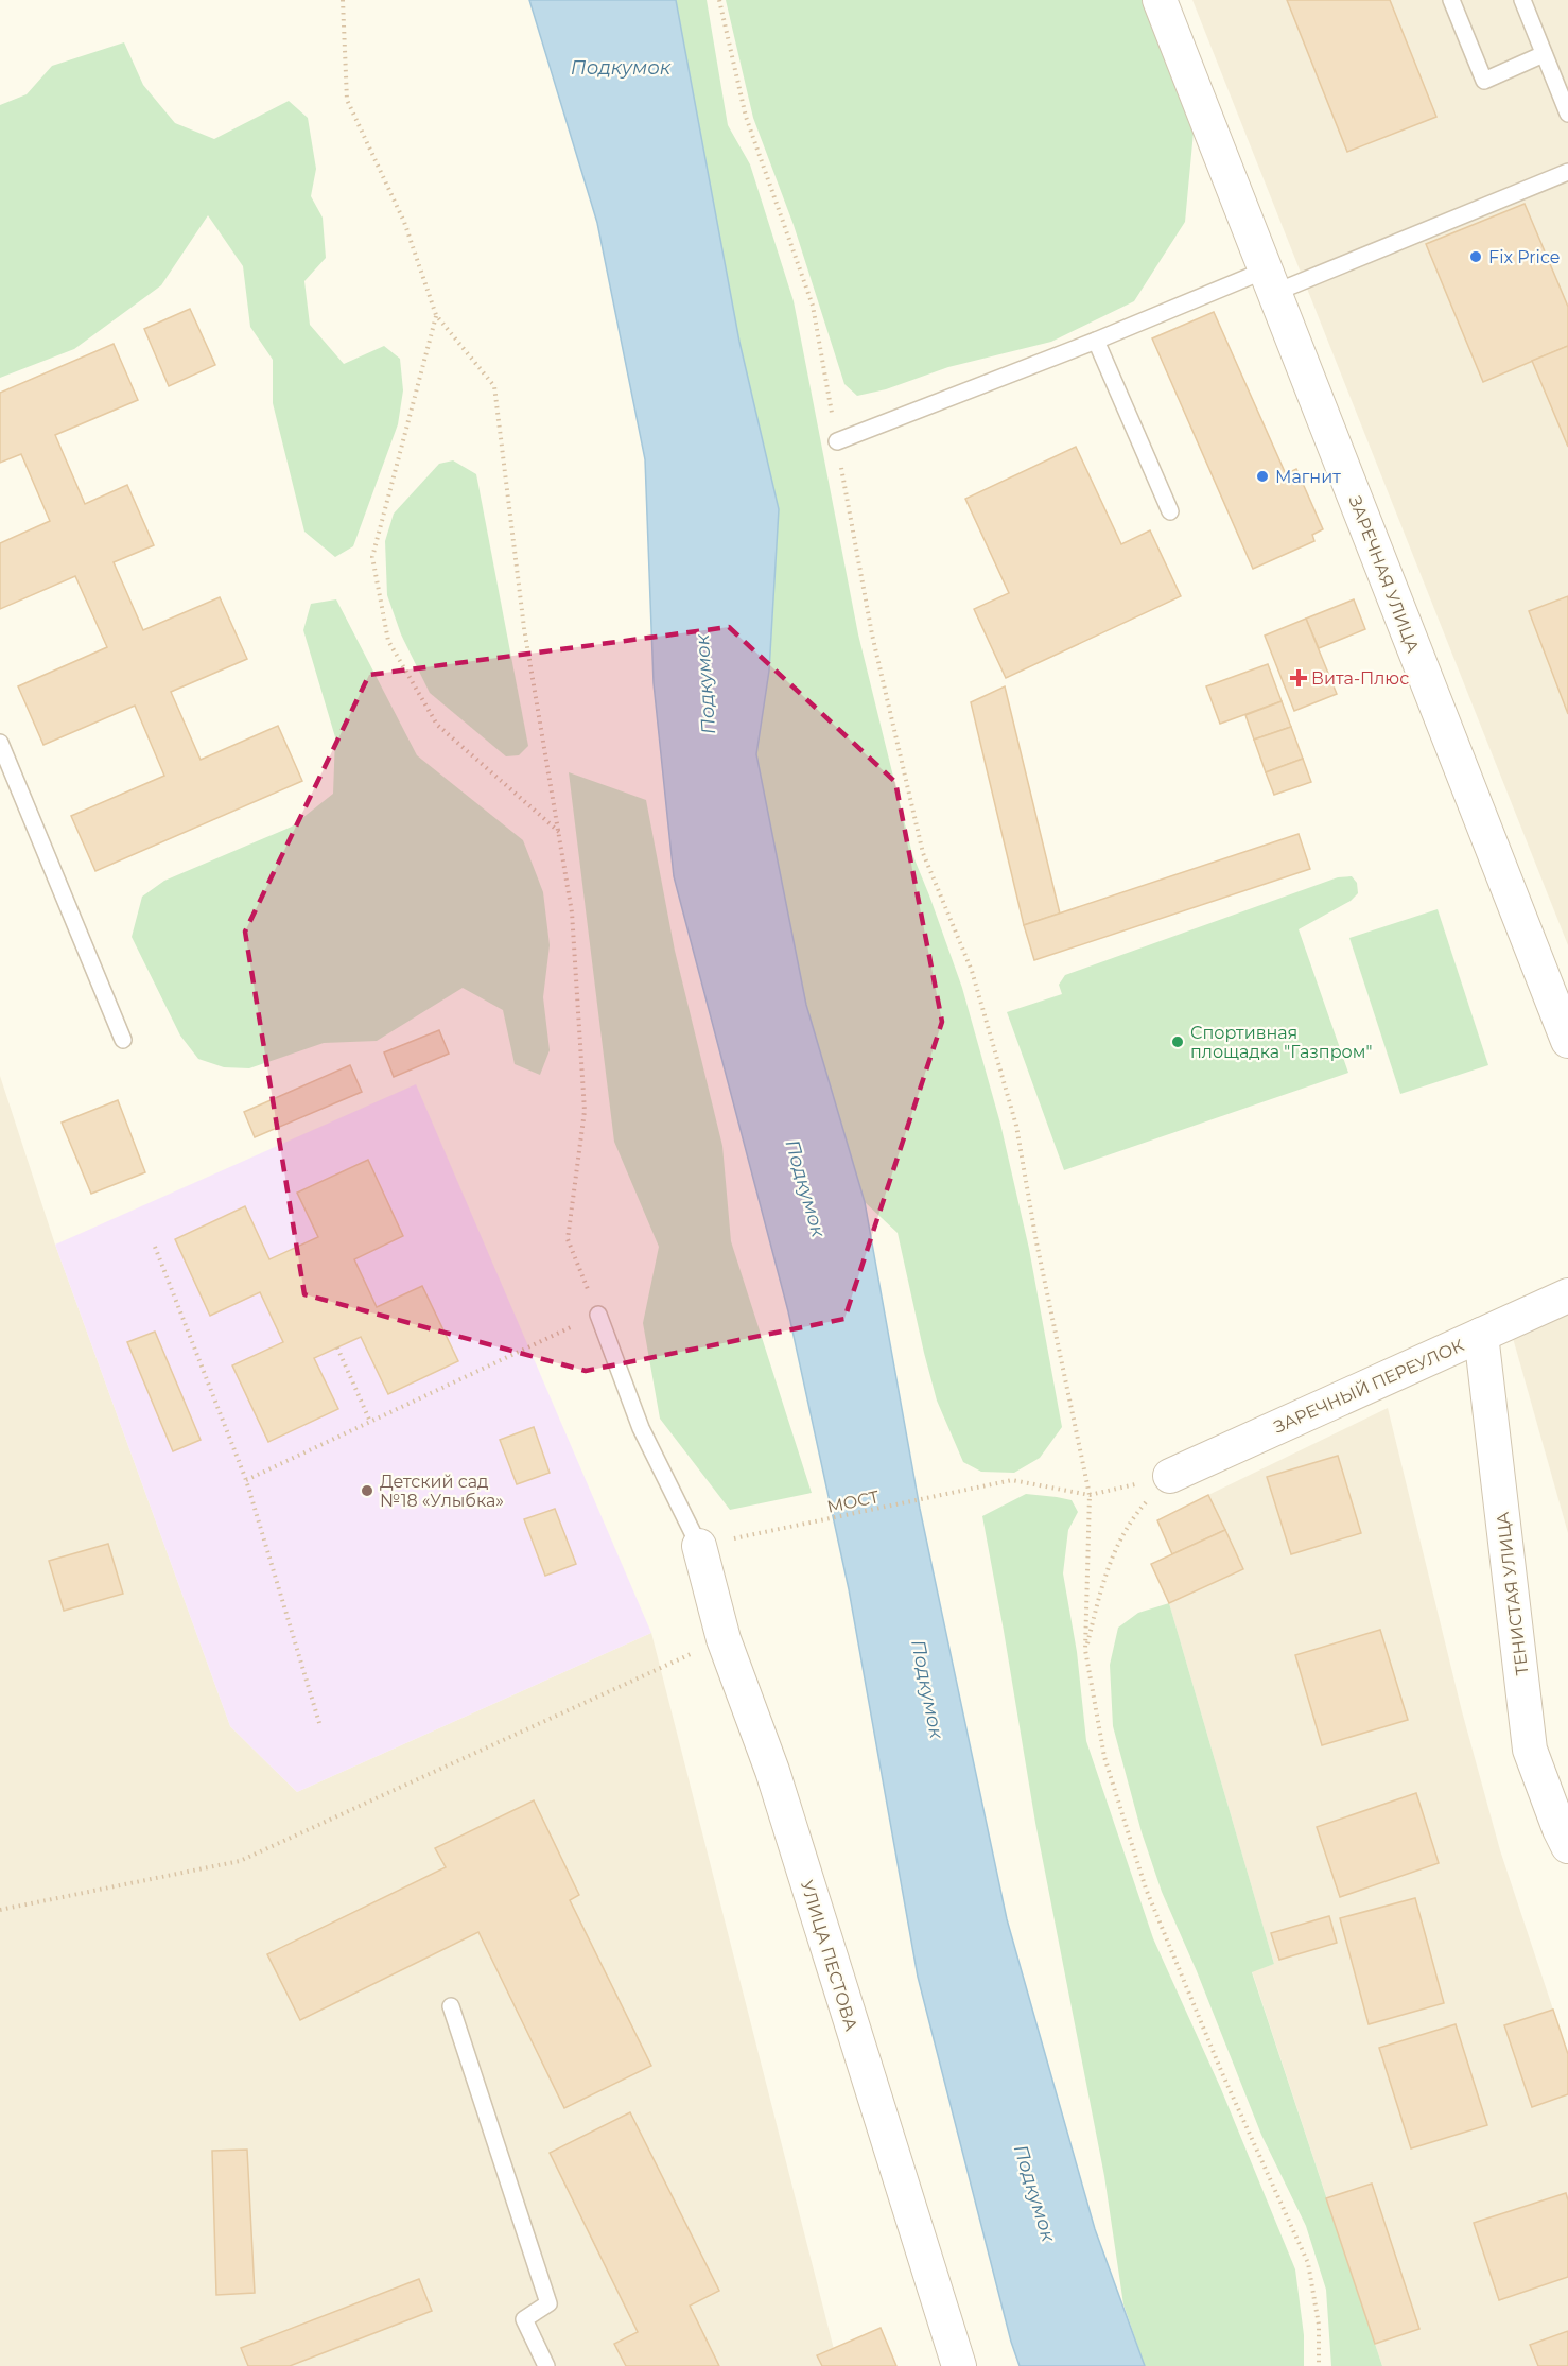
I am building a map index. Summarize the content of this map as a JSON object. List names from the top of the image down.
{
  "streets": {
    "street": [
      "ЗАРЕЧНАЯ УЛИЦА",
      "ЗАРЕЧНЫЙ ПЕРЕУЛОК",
      "ТЕНИСТАЯ УЛИЦА",
      "УЛИЦА ПЕСТОВА"
    ],
    "path": ["МОСТ"]
  },
  "crossings": [
    ["ЗАРЕЧНЫЙ ПЕРЕУЛОК", "ТЕНИСТАЯ УЛИЦА"],
    ["МОСТ", "УЛИЦА ПЕСТОВА"]
  ],
  "water": ["Подкумок"],
  "places": {
    "other": [
      "Fix Price",
      "Магнит",
      "Спортивная площадка \"Газпром\"",
      "Детский сад №18 «Улыбка»"
    ],
    "health": ["Вита-Плюс"]
  }
}
